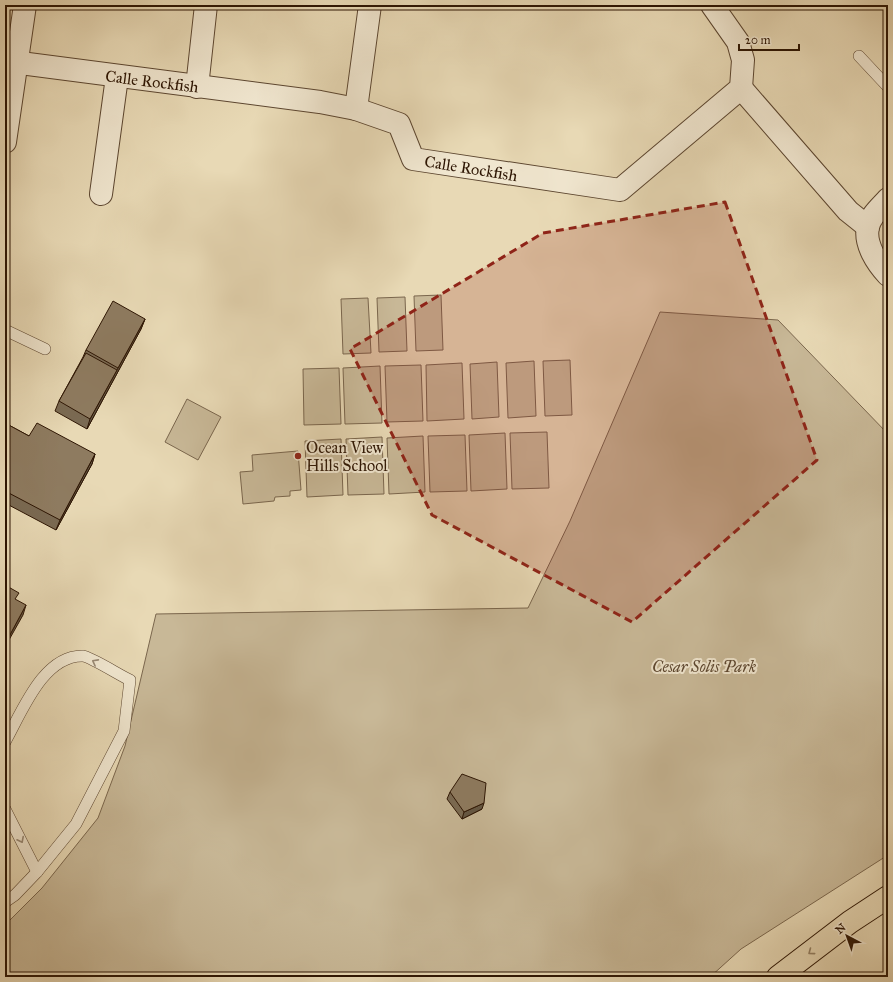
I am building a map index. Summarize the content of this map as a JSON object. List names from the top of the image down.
{
  "streets": {
    "street": ["Calle Rockfish"]
  },
  "parks": ["Cesar Solis Park"],
  "places": ["Ocean View Hills School"],
  "scale_bar": "20 m",
  "north": "top left"
}
